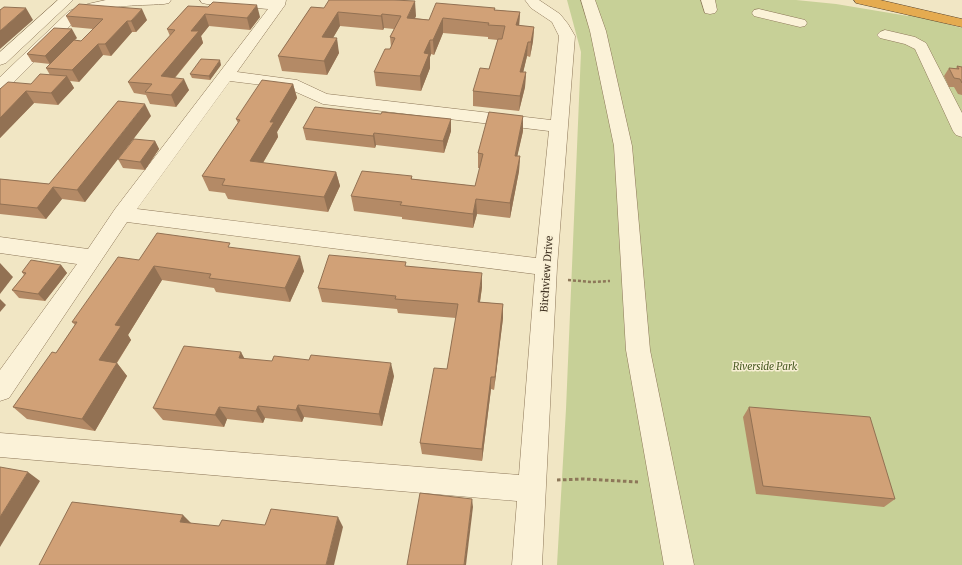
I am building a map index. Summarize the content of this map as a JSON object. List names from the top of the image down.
{
  "streets": {
    "lane": ["Birchview Drive"]
  },
  "parks": ["Riverside Park"]
}
